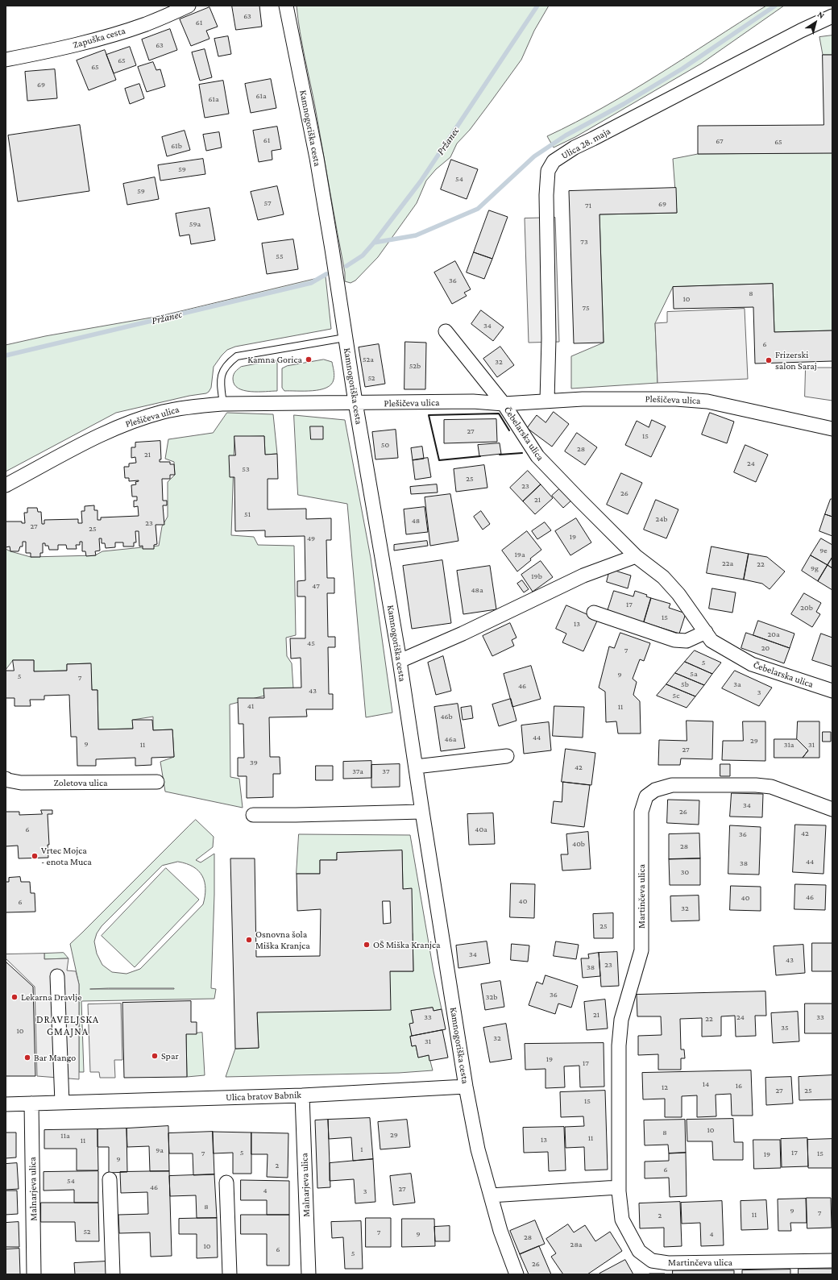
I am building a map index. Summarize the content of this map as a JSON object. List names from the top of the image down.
{
  "streets": {
    "street": [
      "Zapuška cesta",
      "Kamnogoriška cesta",
      "Ulica 28. maja",
      "Plešičeva ulica",
      "Čebelarska ulica",
      "Zoletova ulica",
      "Martinčeva ulica",
      "Ulica bratov Babnik",
      "Malnarjeva ulica"
    ]
  },
  "crossings": [
    ["Kamnogoriška cesta", "Plešičeva ulica"],
    ["Kamnogoriška cesta", "Ulica bratov Babnik"],
    ["Ulica 28. maja", "Plešičeva ulica"],
    ["Plešičeva ulica", "Čebelarska ulica"],
    ["Ulica bratov Babnik", "Malnarjeva ulica"]
  ],
  "districts": ["DRAVELJSKA GMAJNA"],
  "water": ["Pržanec"],
  "places": [
    "Kamna Gorica",
    "Frizerski salon Saraj",
    "Vrtec Mojca - enota Muca",
    "Osnovna šola Miška Kranjca",
    "OŠ Miška Kranjca",
    "Lekarna Dravlje",
    "Spar",
    "Bar Mango"
  ],
  "house_numbers": [
    "63",
    "61",
    "63",
    "65",
    "65",
    "69",
    "61a",
    "61a",
    "61",
    "67",
    "65",
    "61b",
    "59",
    "54",
    "59",
    "57",
    "69",
    "71",
    "59a",
    "73",
    "55",
    "36",
    "8",
    "10",
    "75",
    "34",
    "6",
    "52a",
    "32",
    "52b",
    "52",
    "27",
    "15",
    "50",
    "28",
    "21",
    "24",
    "53",
    "25",
    "23",
    "26",
    "21",
    "51",
    "24b",
    "48",
    "23",
    "27",
    "25",
    "19",
    "49",
    "9e",
    "19a",
    "22a",
    "22",
    "9g",
    "19b",
    "47",
    "48a",
    "17",
    "20b",
    "15",
    "13",
    "20a",
    "45",
    "20",
    "7",
    "5",
    "5a",
    "9",
    "5",
    "7",
    "5b",
    "3a",
    "46",
    "43",
    "3",
    "5c",
    "41",
    "11",
    "46b",
    "44",
    "46a",
    "29",
    "9",
    "11",
    "31a",
    "31",
    "27",
    "39",
    "42",
    "37a",
    "37",
    "34",
    "26",
    "6",
    "40a",
    "42",
    "36",
    "40b",
    "28",
    "44",
    "38",
    "30",
    "46",
    "40",
    "40",
    "6",
    "32",
    "25",
    "34",
    "43",
    "23",
    "38",
    "36",
    "32b",
    "21",
    "33",
    "24",
    "33",
    "22",
    "35",
    "10",
    "32",
    "31",
    "19",
    "17",
    "14",
    "16",
    "12",
    "27",
    "25",
    "15",
    "10",
    "8",
    "29",
    "11a",
    "11",
    "13",
    "11",
    "1",
    "9a",
    "5",
    "17",
    "7",
    "15",
    "19",
    "9",
    "2",
    "6",
    "54",
    "46",
    "27",
    "4",
    "3",
    "8",
    "9",
    "7",
    "11",
    "2",
    "52",
    "7",
    "9",
    "4",
    "28",
    "28a",
    "10",
    "6",
    "5",
    "26"
  ],
  "north": "top right"
}
